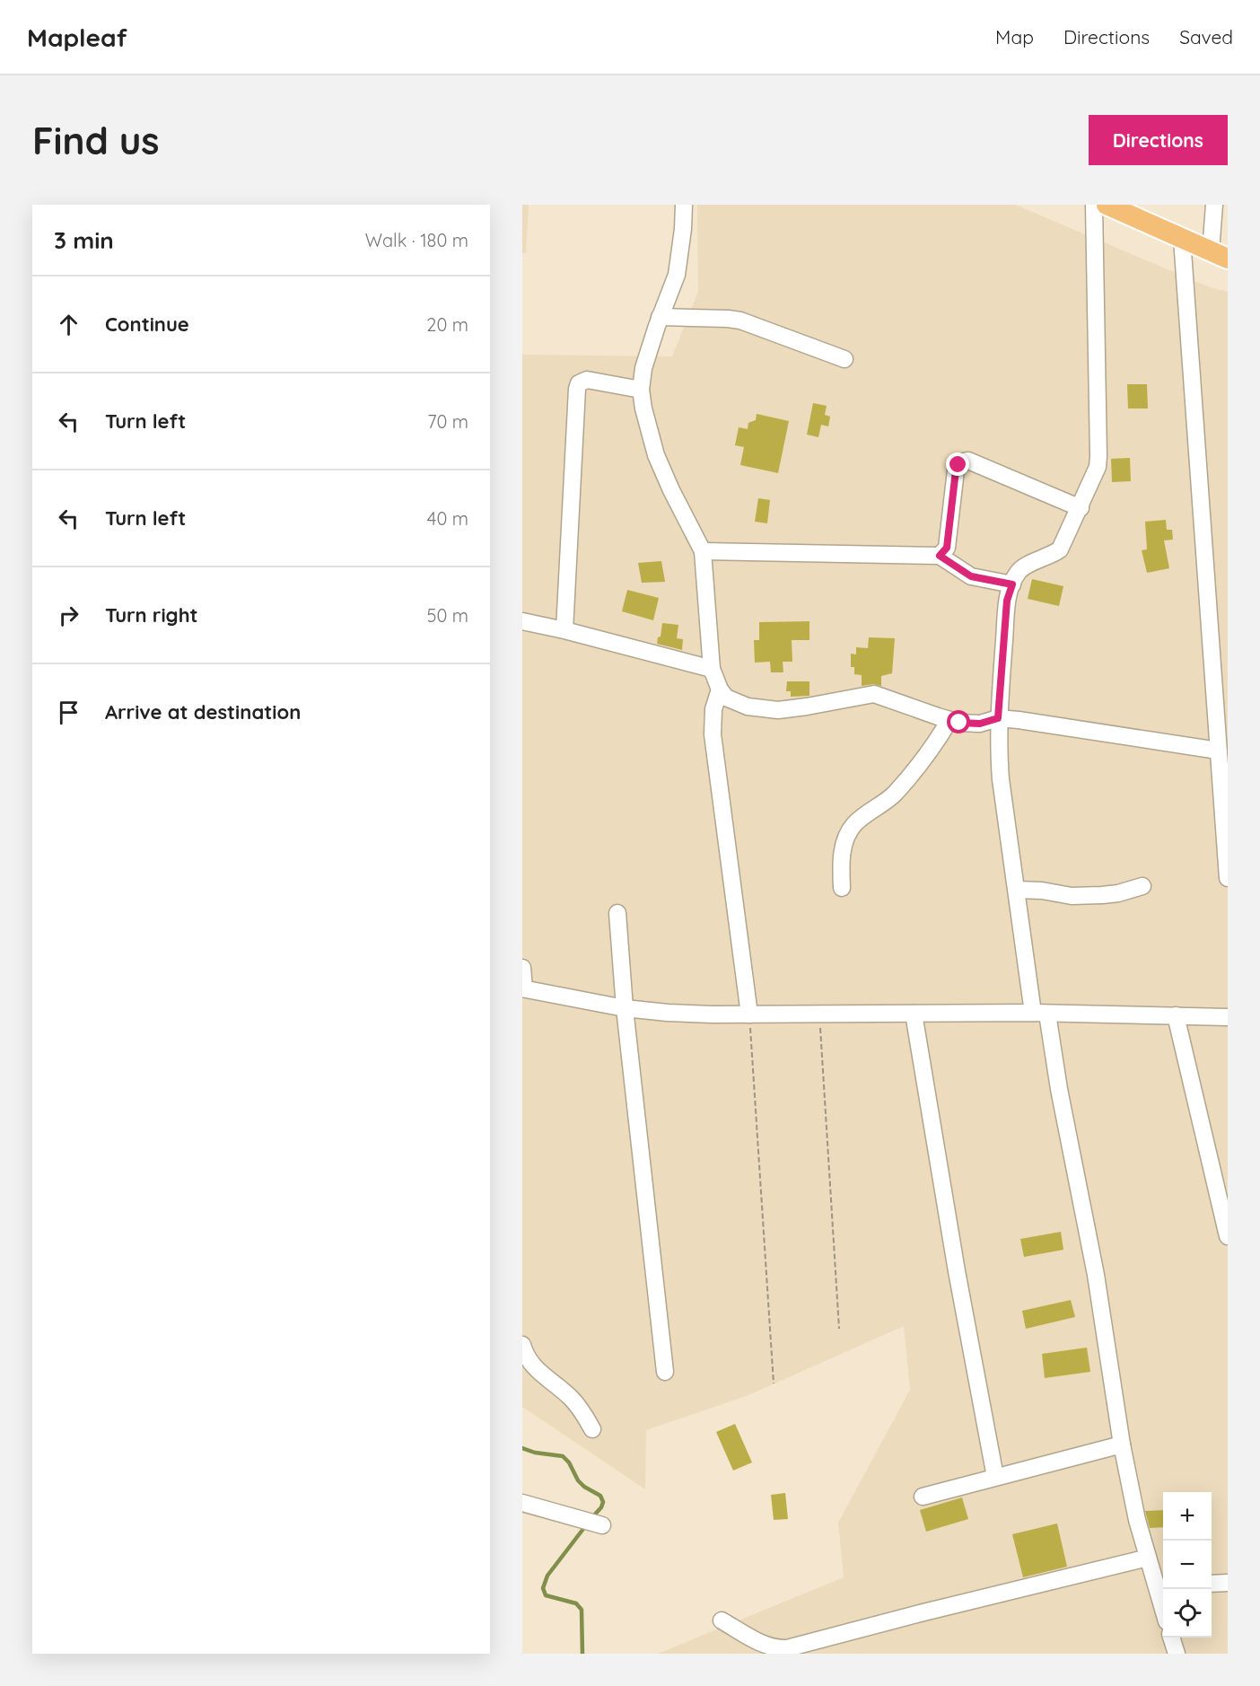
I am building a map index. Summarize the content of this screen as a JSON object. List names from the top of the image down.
{
  "page": {
    "header": "Mapleaf",
    "nav": ["Map", "Directions", "Saved"],
    "buttons": "Directions",
    "title": "Find us",
    "heading": ["3 min", "Walk · 180 m"],
    "list": [
      ["Continue", "20 m"],
      ["Turn left", "70 m"],
      ["Turn left", "40 m"],
      ["Turn right", "50 m"],
      "Arrive at destination"
    ],
    "map_buttons": ["+", "−"]
  }
}
